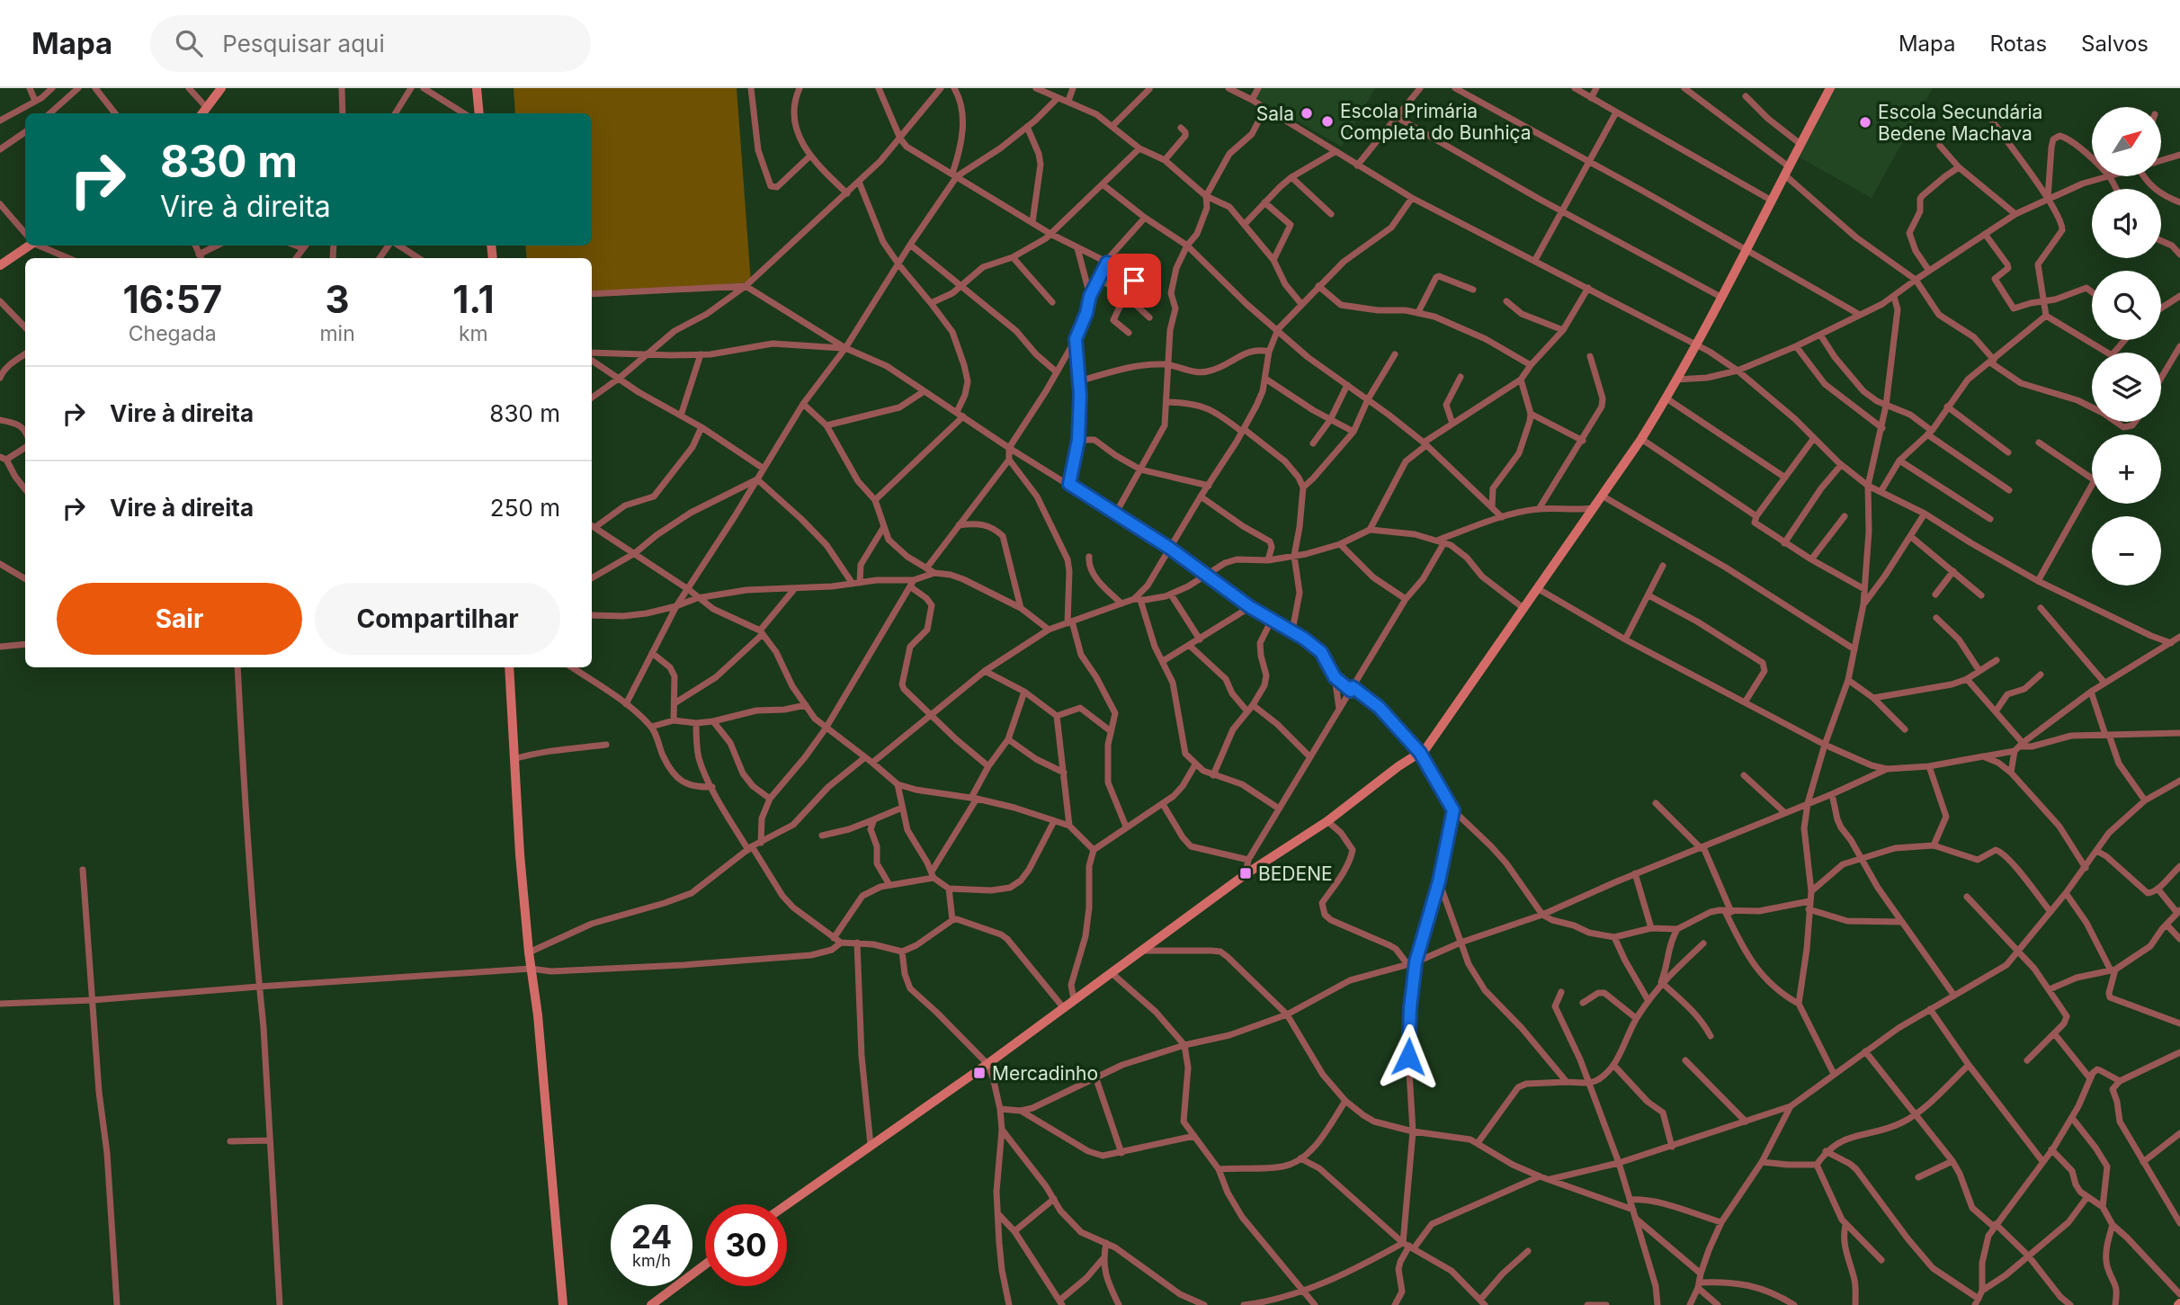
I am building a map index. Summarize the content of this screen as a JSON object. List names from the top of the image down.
{
  "places": {
    "other": ["Sala", "Escola Primária Completa do Bunhiça", "Escola Secundária Bedene Machava"],
    "transit": ["BEDENE", "Mercadinho"]
  },
  "north": "top right",
  "page": {
    "header": "Mapa",
    "search": "Pesquisar aqui",
    "nav": ["Mapa", "Rotas", "Salvos"],
    "map_buttons": ["+", "−"],
    "turn": ["830 m", "Vire à direita"],
    "eta": [
      "16:57",
      "Chegada",
      "3",
      "min",
      "1.1",
      "km"
    ],
    "list": [
      {
        "name": "Vire à direita",
        "value": "830 m"
      },
      {
        "name": "Vire à direita",
        "value": "250 m"
      }
    ],
    "buttons": ["Sair", "Compartilhar"],
    "speed": "24 km/h",
    "limit": "30"
  }
}
